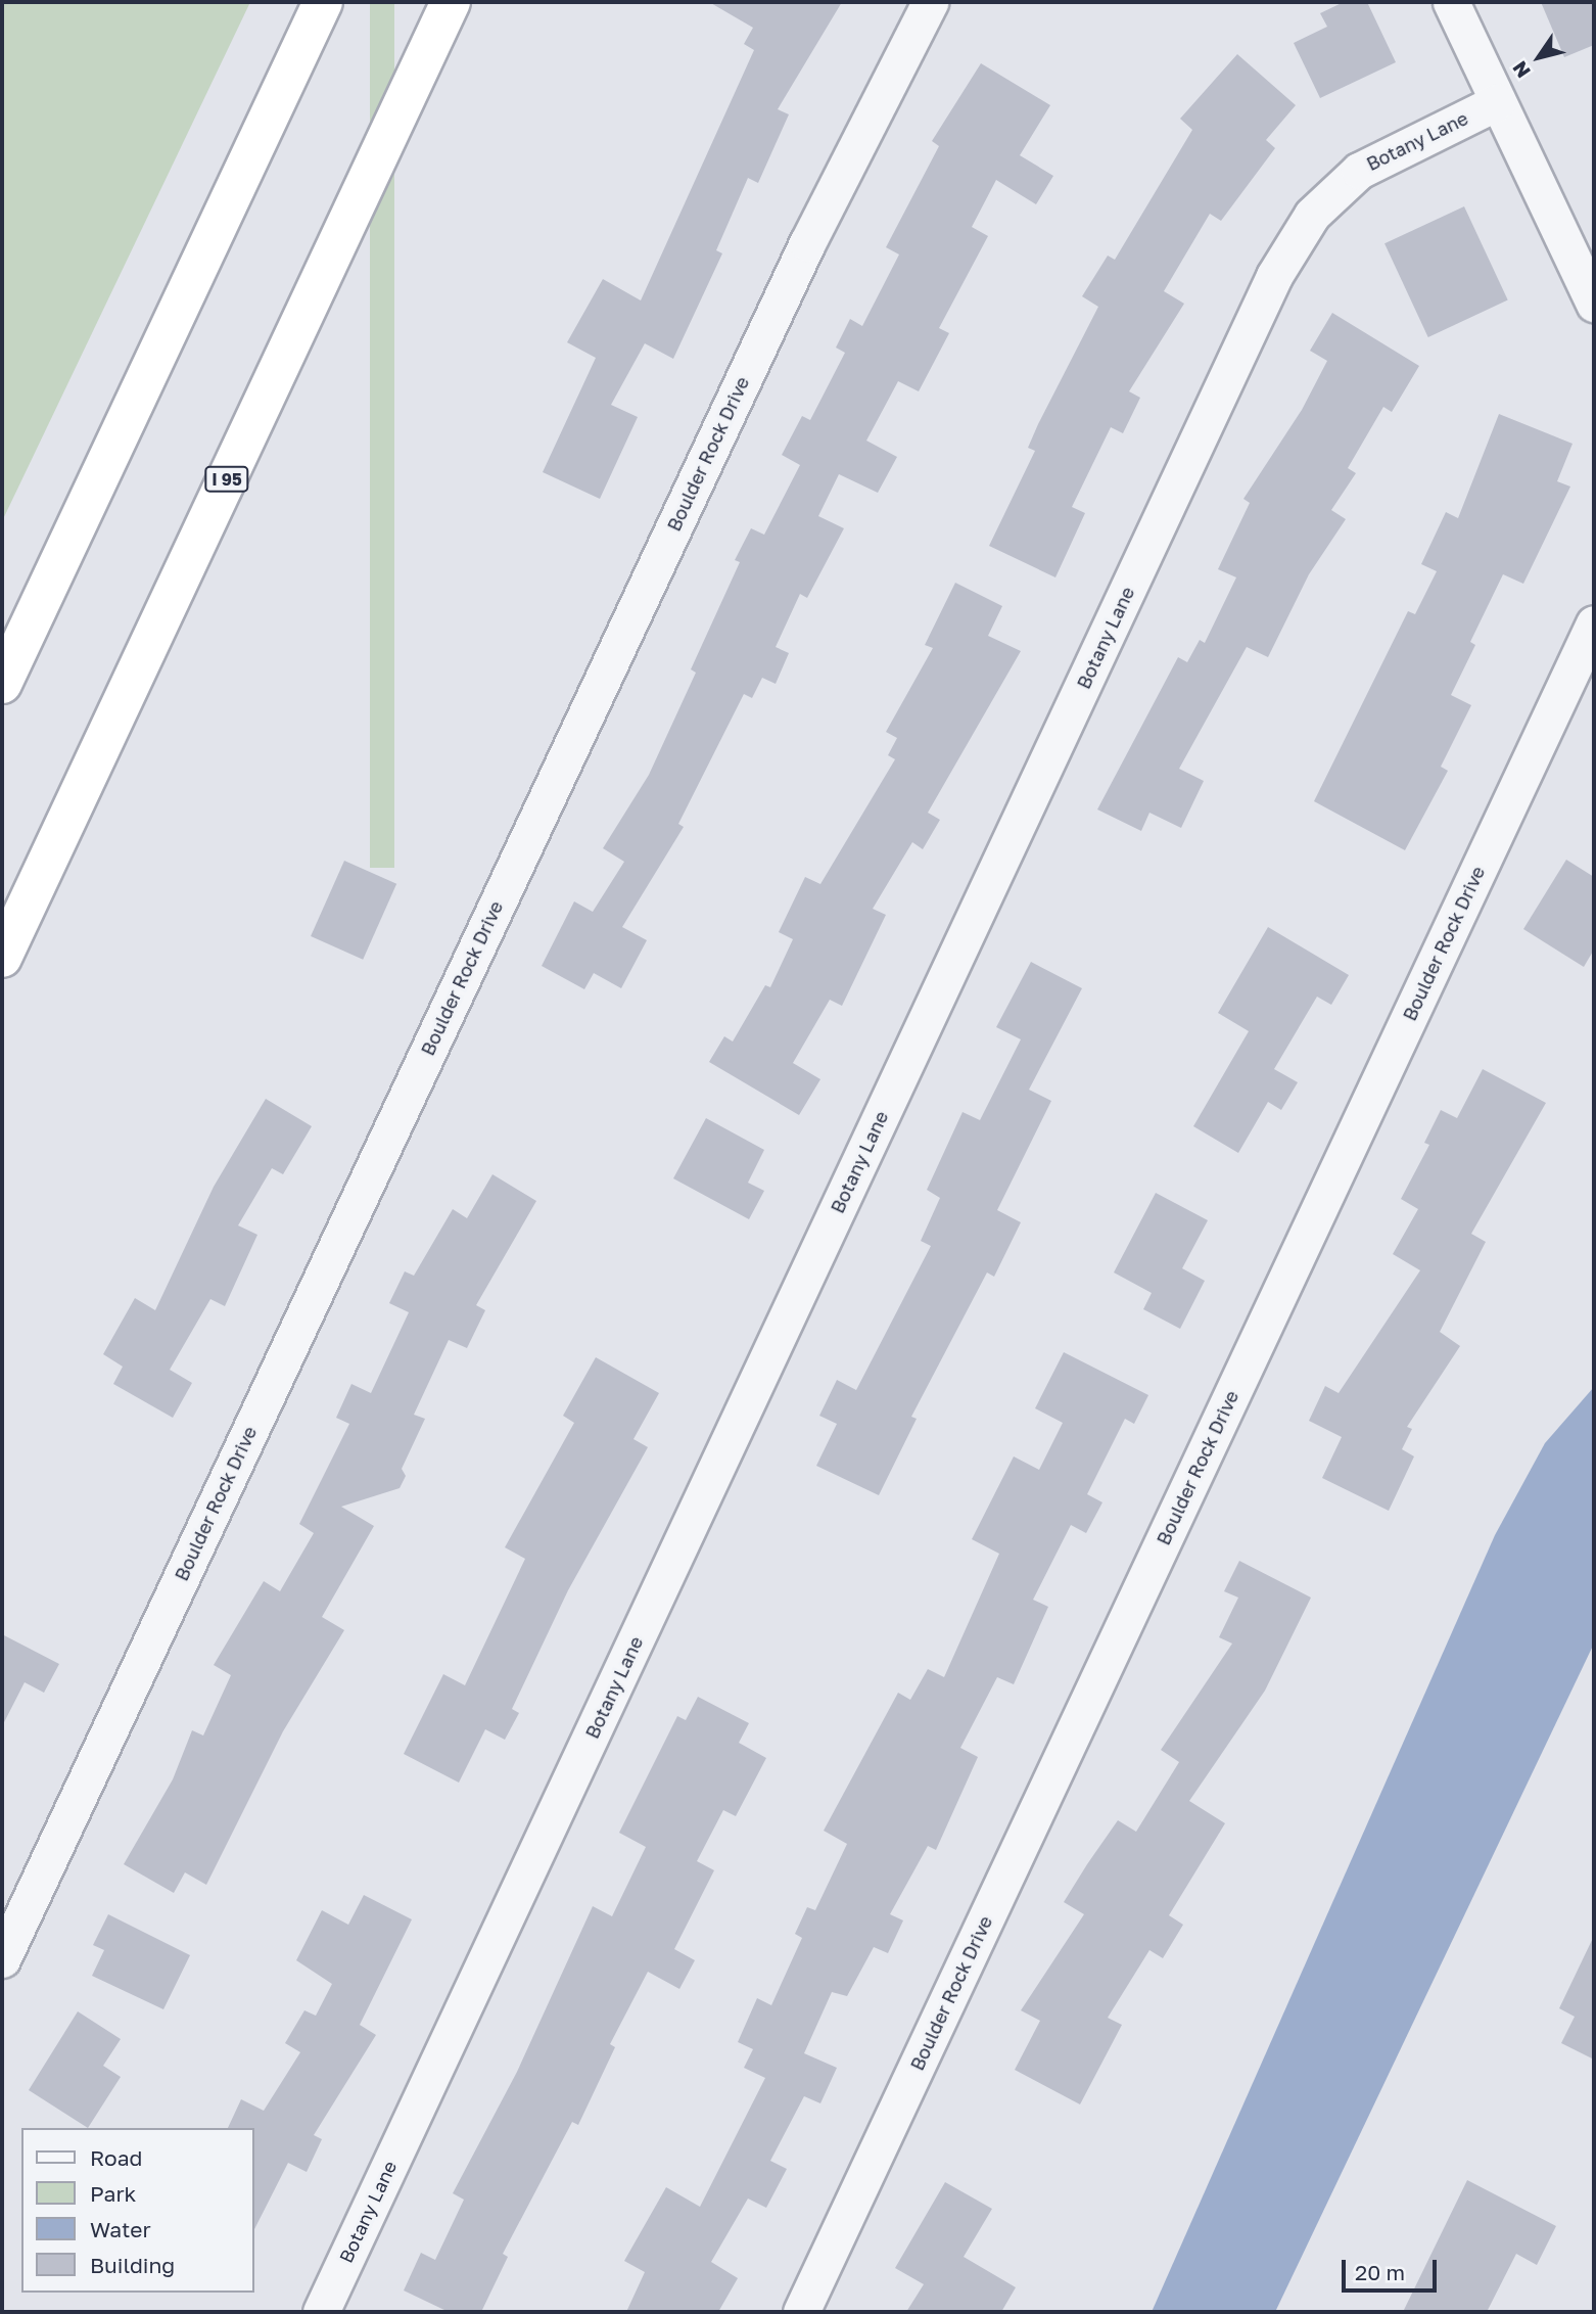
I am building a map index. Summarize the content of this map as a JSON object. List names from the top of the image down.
{
  "streets": {
    "highway": ["I 95"],
    "street": ["Botany Lane", "Boulder Rock Drive"]
  },
  "legend": [
    "Road",
    "Park",
    "Water",
    "Building"
  ],
  "scale_bar": "20 m",
  "north": "bottom left"
}
